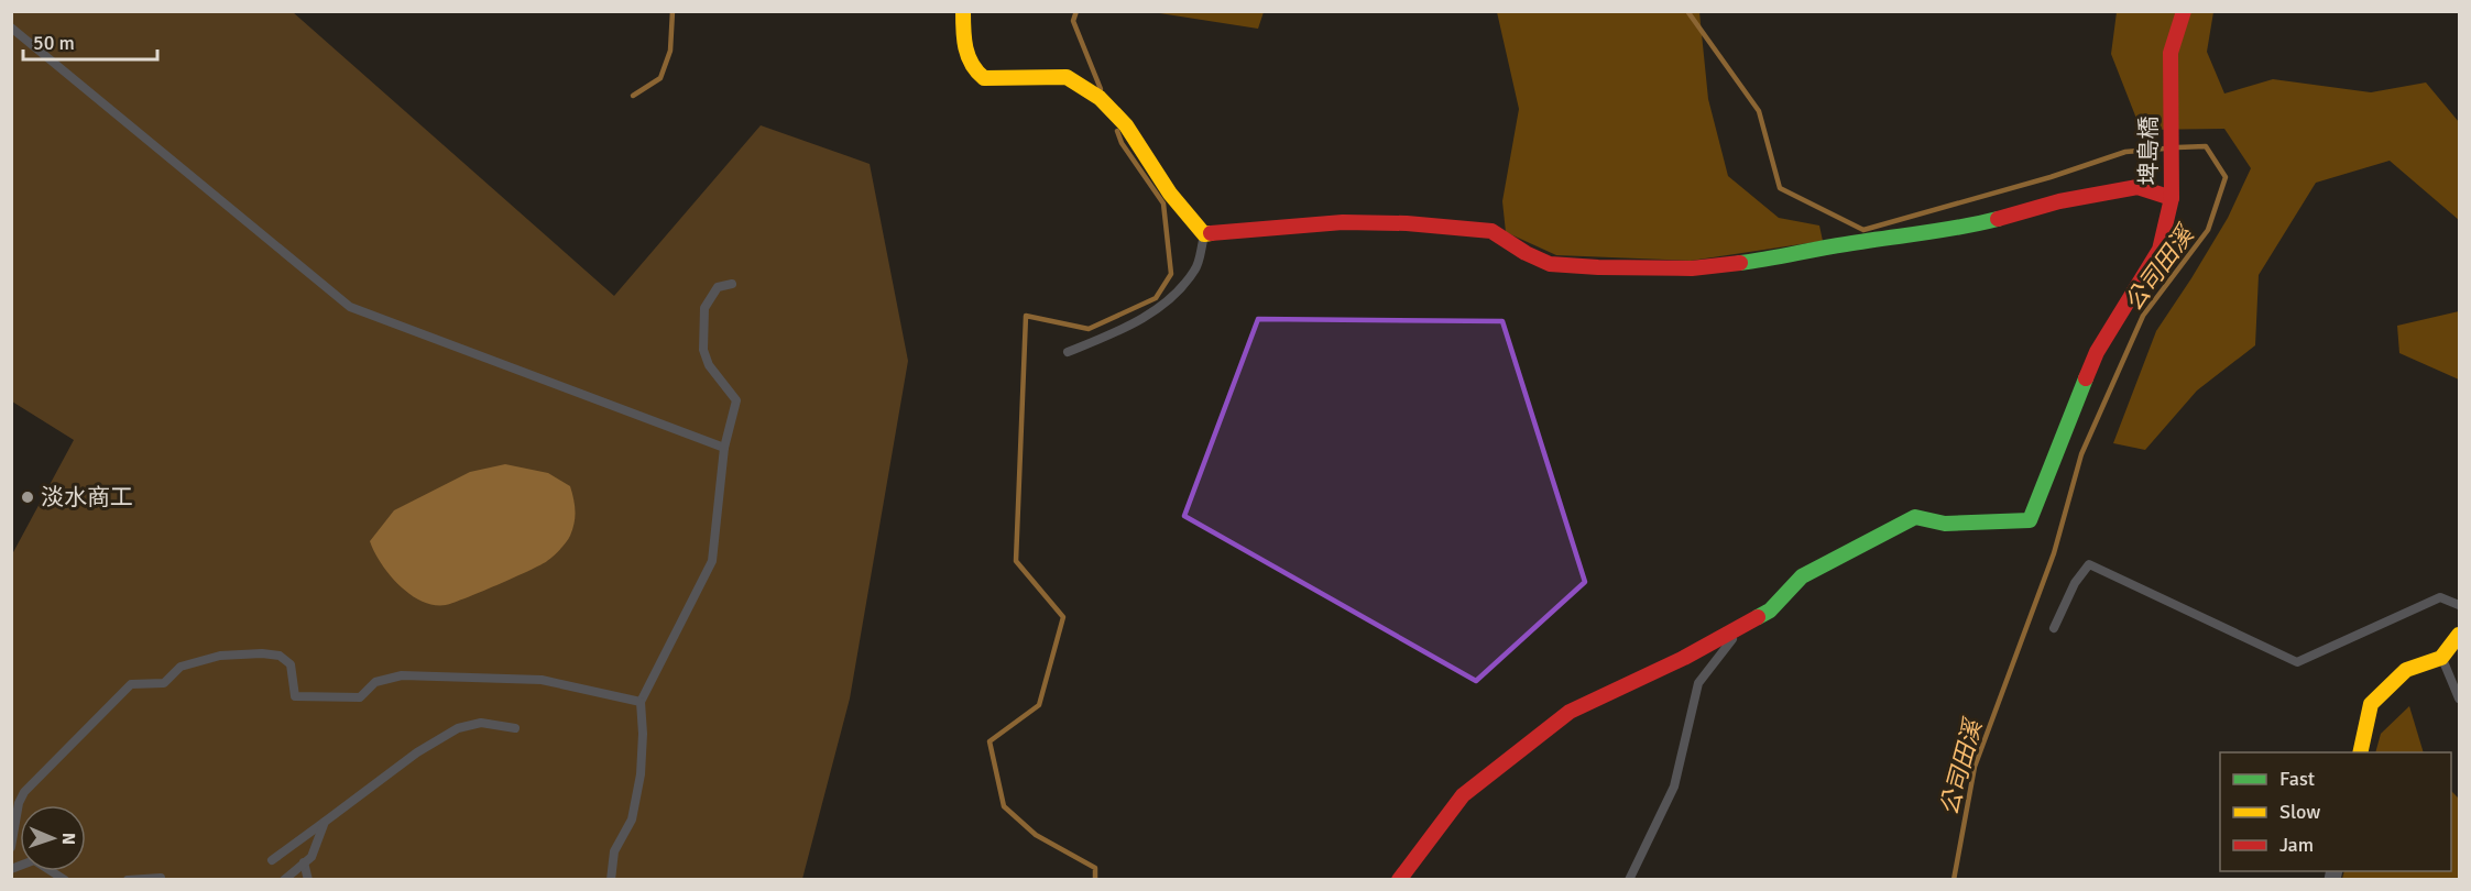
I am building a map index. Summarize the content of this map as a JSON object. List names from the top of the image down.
{
  "streets": {
    "street": ["埤島橋"]
  },
  "water": ["公司田溪"],
  "places": ["淡水商工"],
  "legend": ["Fast", "Slow", "Jam"],
  "scale_bar": "50 m",
  "north": "right"
}
